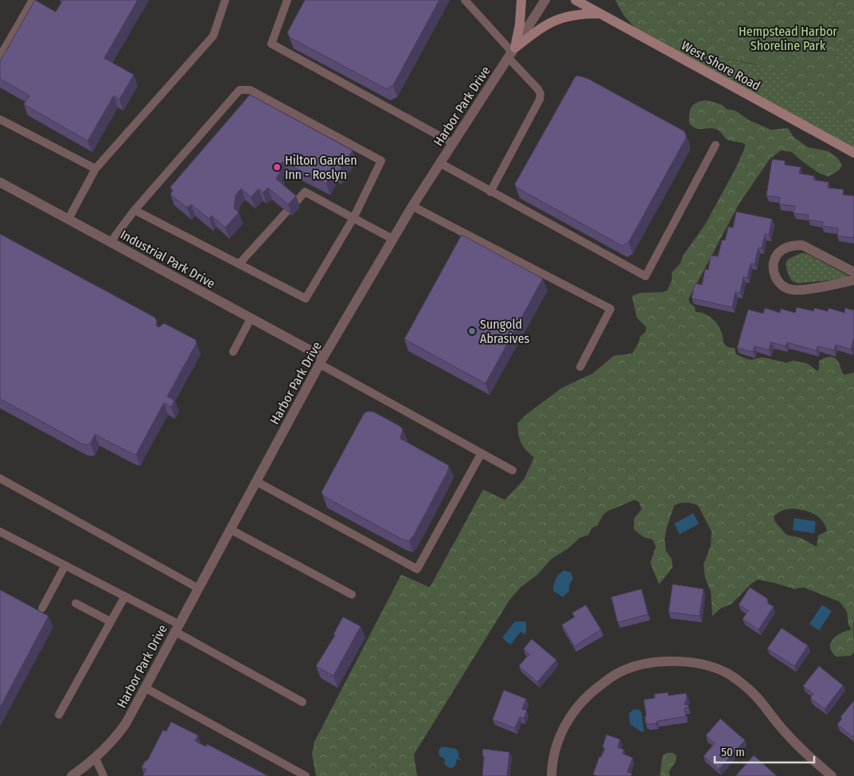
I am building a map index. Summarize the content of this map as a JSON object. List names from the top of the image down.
{
  "streets": {
    "main road": ["West Shore Road"],
    "street": ["Harbor Park Drive", "Industrial Park Drive"]
  },
  "crossings": [
    ["Harbor Park Drive", "Industrial Park Drive"]
  ],
  "parks": ["Hempstead Harbor Shoreline Park"],
  "places": ["Hilton Garden Inn - Roslyn", "Sungold Abrasives"],
  "scale_bar": "50 m"
}
